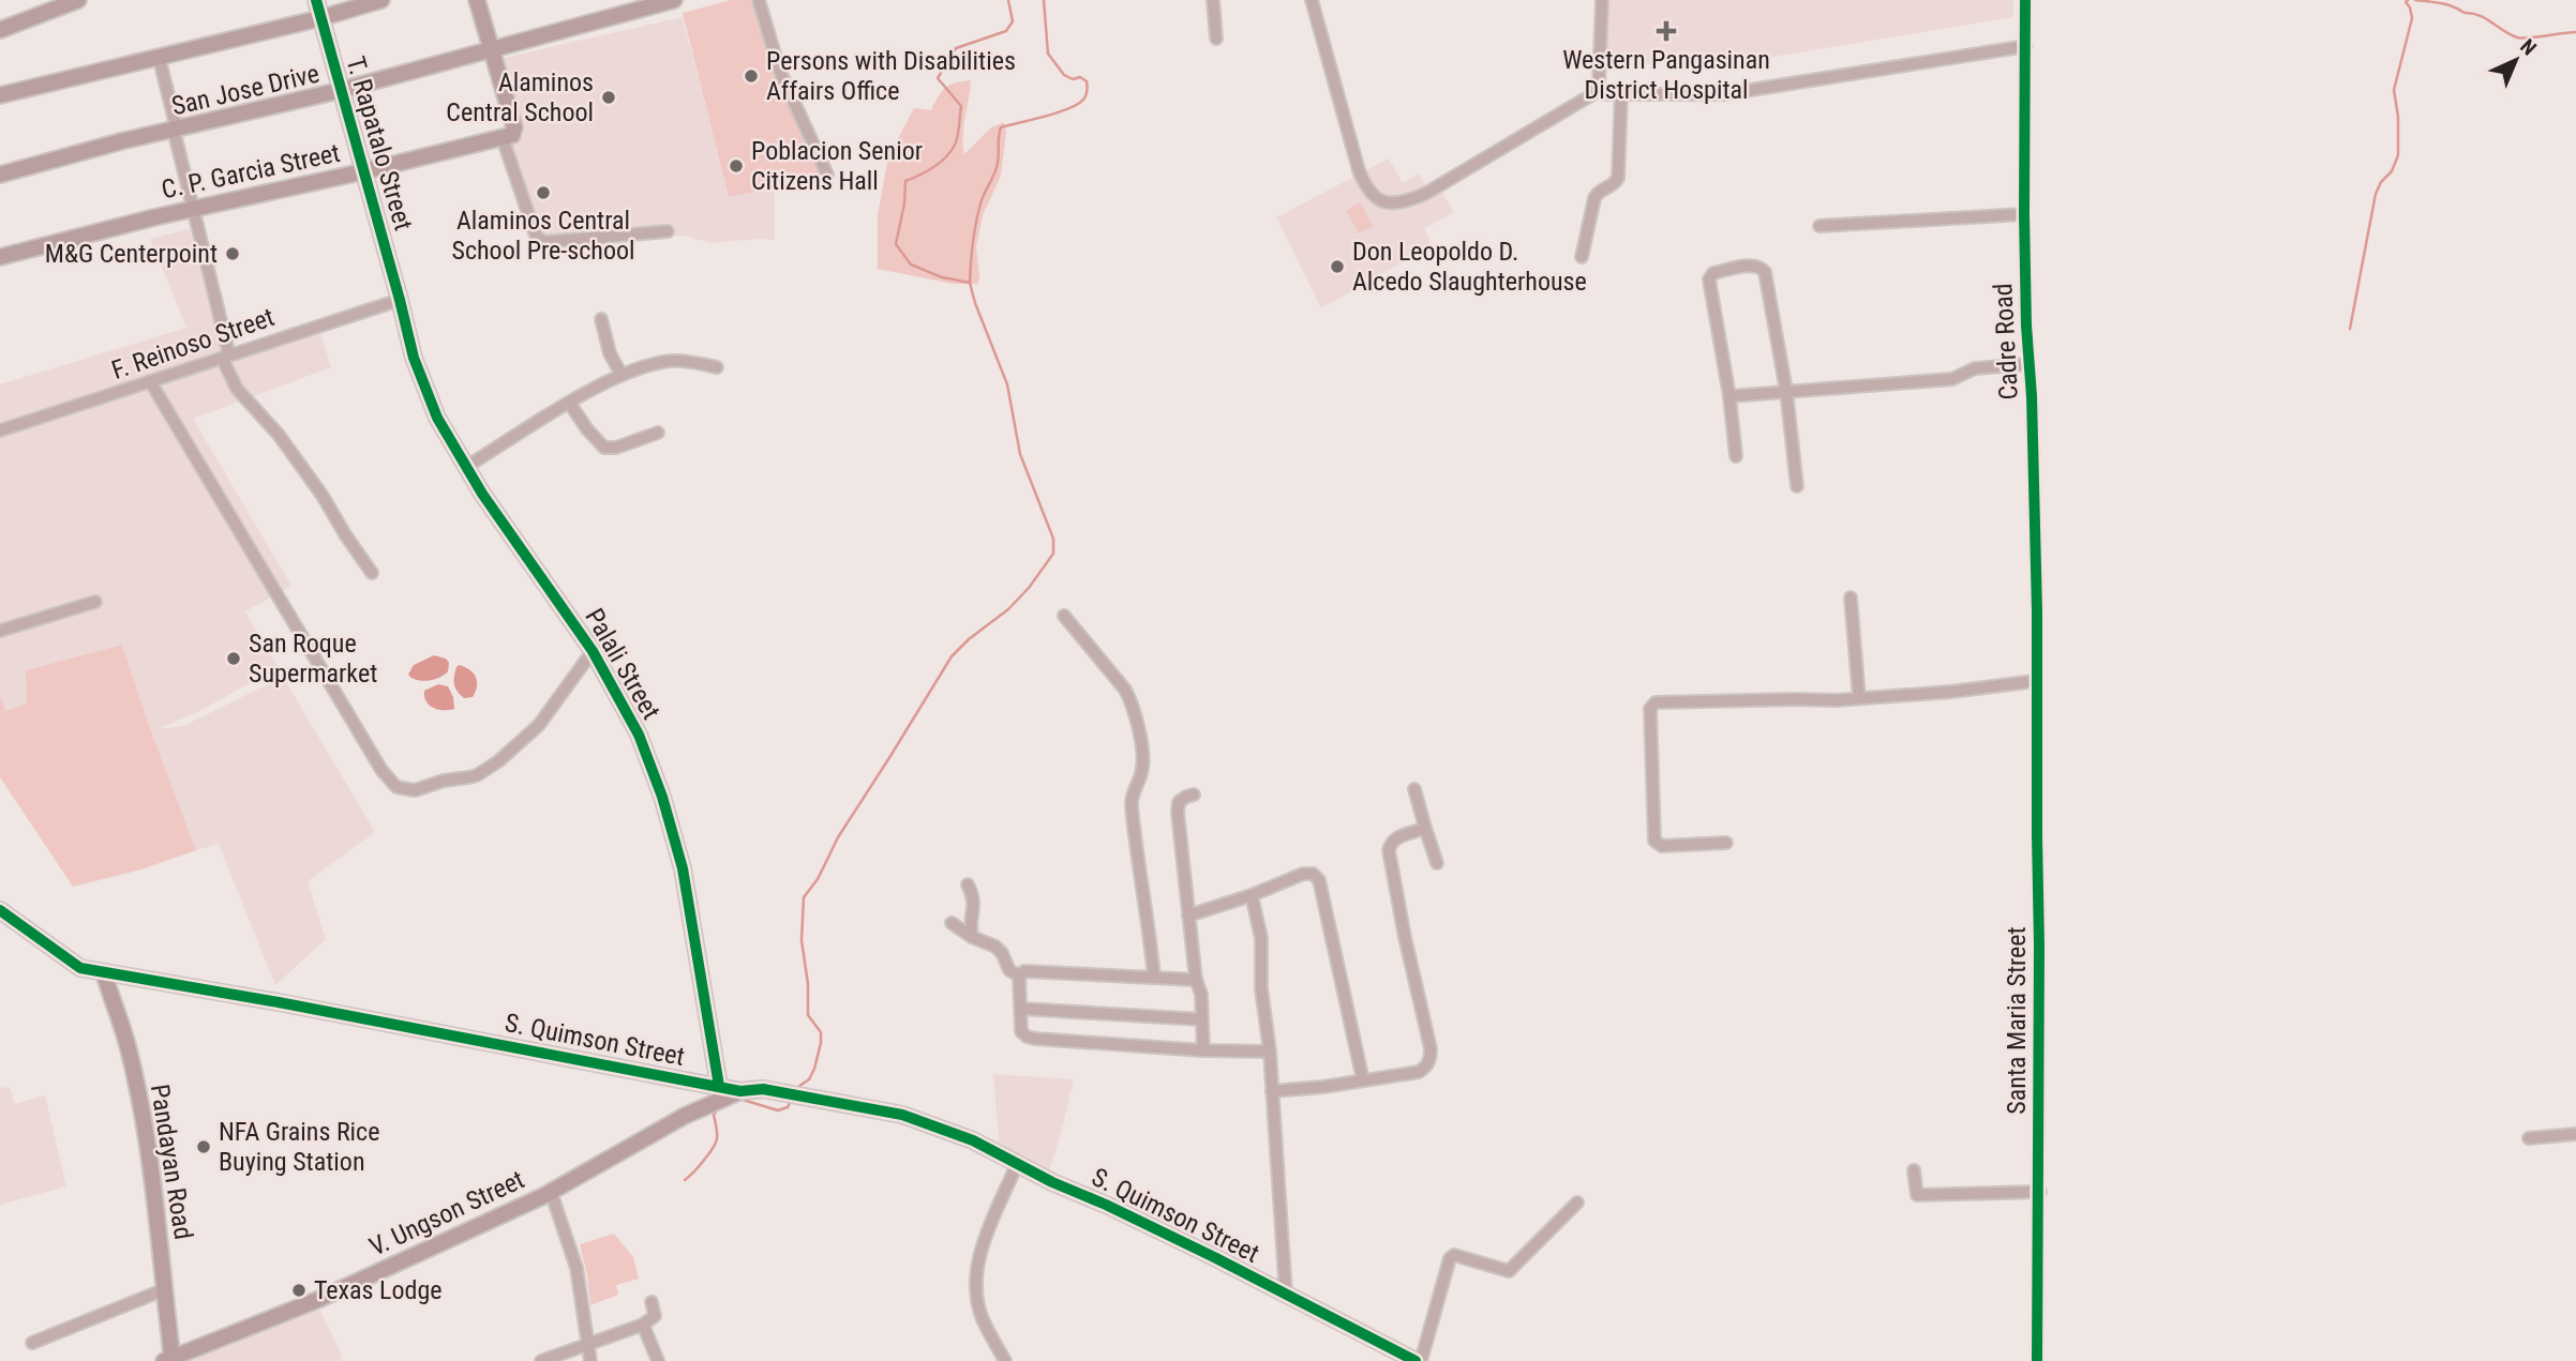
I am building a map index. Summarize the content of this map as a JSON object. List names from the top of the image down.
{
  "streets": {
    "street": [
      "San Jose Drive",
      "T. Rapatalo Street",
      "C. P. Garcia Street",
      "Cadre Road",
      "F. Reinoso Street",
      "Palali Street",
      "Santa Maria Street",
      "S. Quimson Street",
      "Pandayan Road",
      "V. Ungson Street"
    ]
  },
  "crossings": [
    ["San Jose Drive", "T. Rapatalo Street"],
    ["T. Rapatalo Street", "C. P. Garcia Street"],
    ["T. Rapatalo Street", "F. Reinoso Street"],
    ["T. Rapatalo Street", "Palali Street"],
    ["Cadre Road", "Santa Maria Street"],
    ["F. Reinoso Street", "Palali Street"],
    ["Palali Street", "S. Quimson Street"],
    ["S. Quimson Street", "Pandayan Road"],
    ["S. Quimson Street", "V. Ungson Street"],
    ["Pandayan Road", "V. Ungson Street"]
  ],
  "places": {
    "health": ["Western Pangasinan District Hospital"],
    "other": [
      "Persons with Disabilities Affairs Office",
      "Alaminos Central School",
      "Poblacion Senior Citizens Hall",
      "Alaminos Central School Pre-school",
      "M&G Centerpoint",
      "Don Leopoldo D. Alcedo Slaughterhouse",
      "San Roque Supermarket",
      "NFA Grains Rice Buying Station",
      "Texas Lodge"
    ]
  },
  "north": "top right"
}
